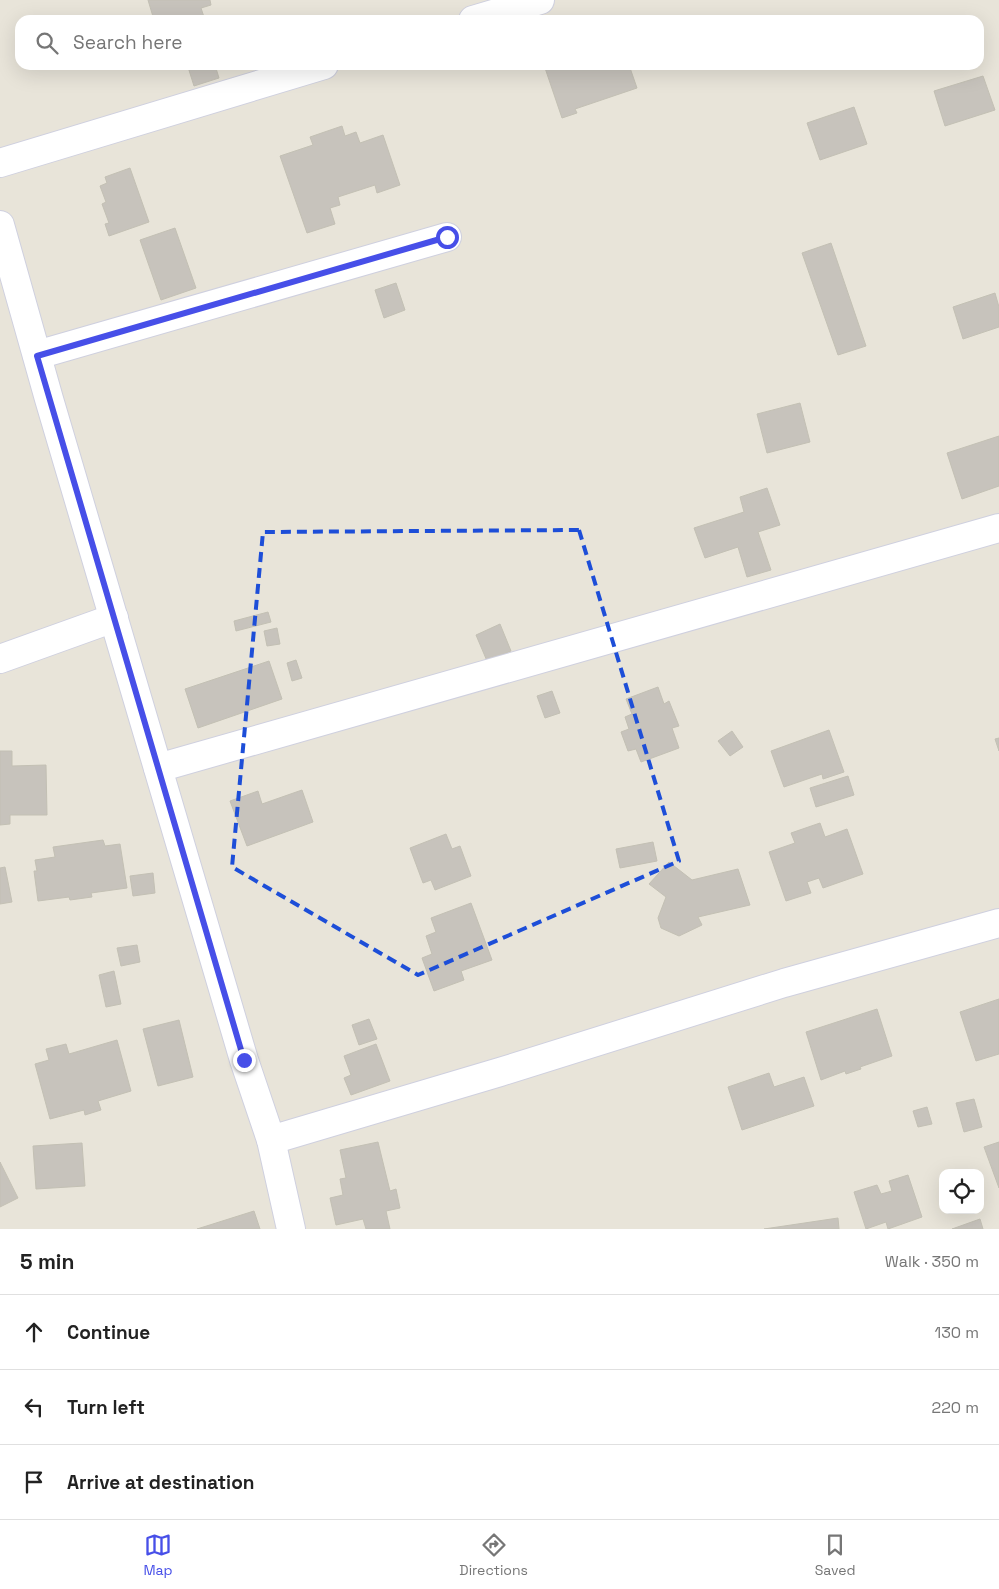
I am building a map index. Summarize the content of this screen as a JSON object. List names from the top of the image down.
{
  "page": {
    "search": "Search here",
    "heading": ["5 min", "Walk · 350 m"],
    "list": [
      ["Continue", "130 m"],
      ["Turn left", "220 m"],
      "Arrive at destination"
    ],
    "nav": ["Map", "Directions", "Saved"]
  }
}
